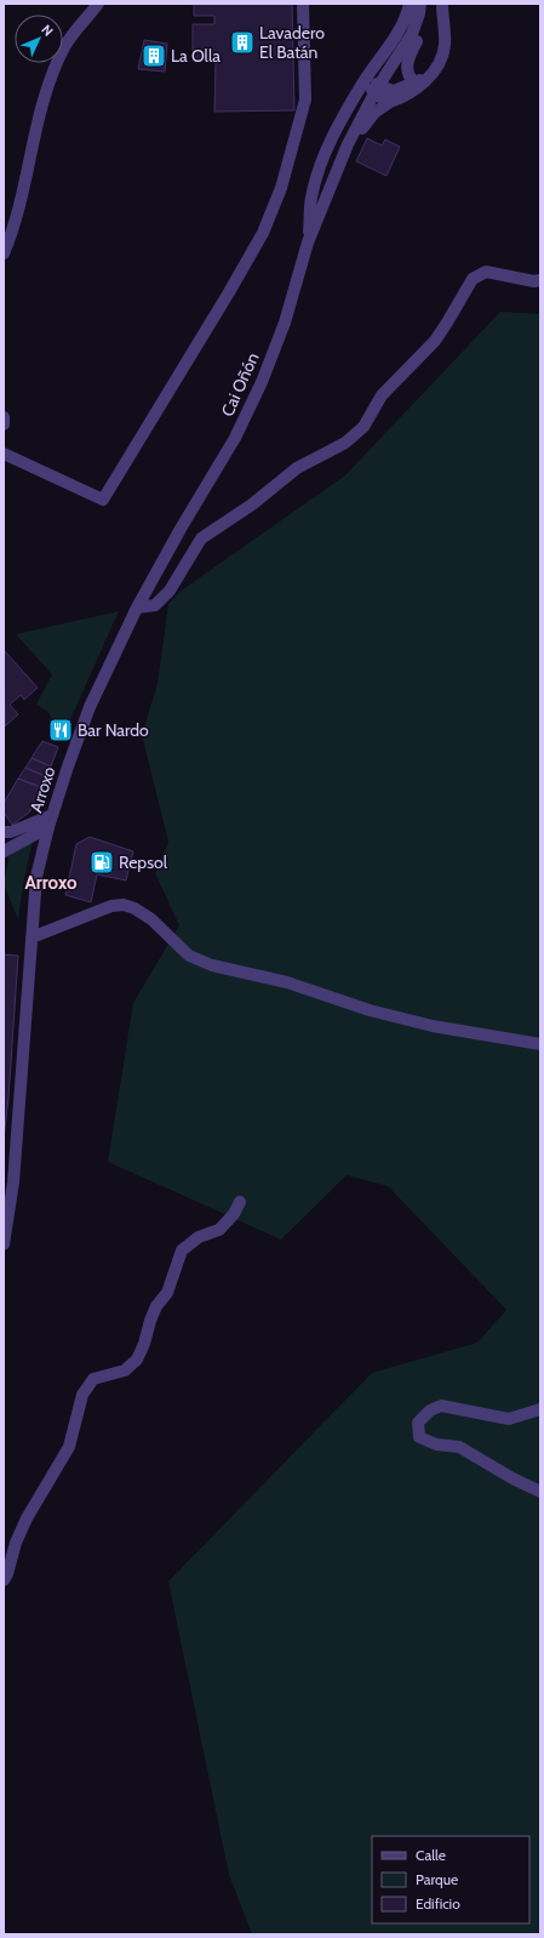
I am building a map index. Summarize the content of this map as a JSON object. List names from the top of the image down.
{
  "streets": {
    "street": ["Cai Oñón", "Arroxo"]
  },
  "crossings": [
    ["Cai Oñón", "Arroxo"]
  ],
  "districts": ["Arroxo"],
  "places": {
    "building": ["Lavadero El Batán", "La Olla"],
    "restaurant": ["Bar Nardo"],
    "fuel station": ["Repsol"]
  },
  "legend": ["Calle", "Parque", "Edificio"],
  "north": "top right"
}
